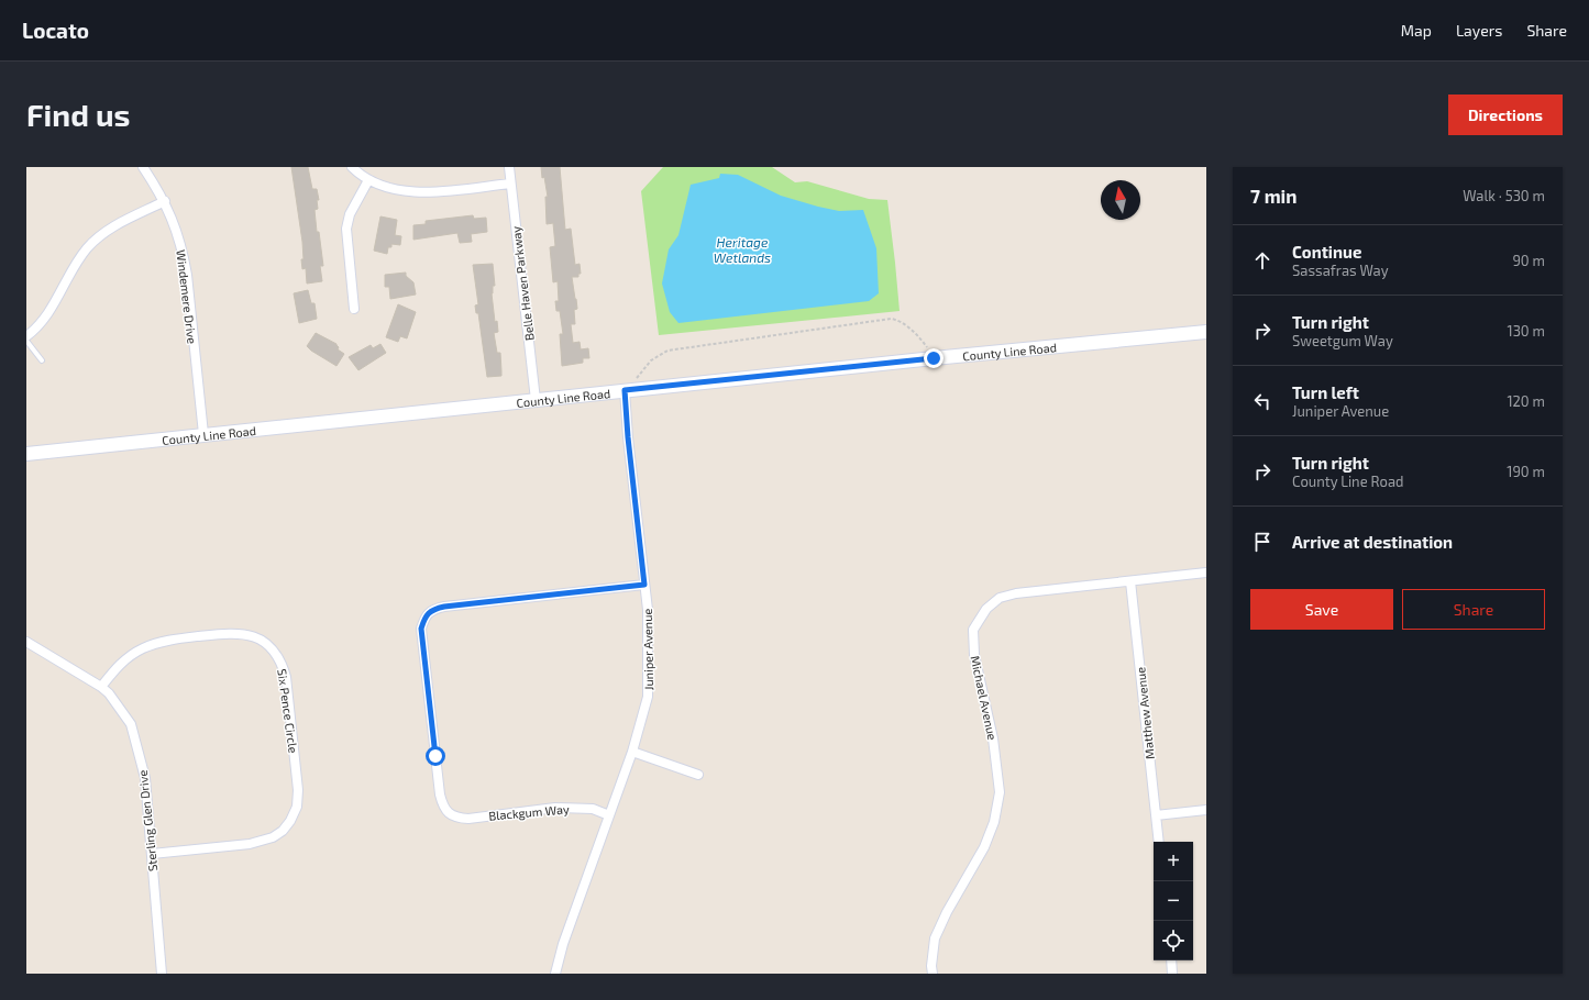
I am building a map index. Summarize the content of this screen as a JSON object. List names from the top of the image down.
{
  "streets": {
    "main road": ["County Line Road"],
    "street": [
      "Belle Haven Parkway",
      "Windemere Drive",
      "Juniper Avenue",
      "Michael Avenue",
      "Six Pence Circle",
      "Matthew Avenue",
      "Blackgum Way",
      "Sterling Glen Drive"
    ]
  },
  "crossings": [
    ["Belle Haven Parkway", "County Line Road"],
    ["Windemere Drive", "County Line Road"],
    ["County Line Road", "Juniper Avenue"],
    ["Juniper Avenue", "Blackgum Way"],
    ["Michael Avenue", "Matthew Avenue"],
    ["Six Pence Circle", "Sterling Glen Drive"]
  ],
  "water": ["Heritage Wetlands"],
  "north": "top",
  "page": {
    "header": "Locato",
    "nav": ["Map", "Layers", "Share"],
    "buttons": [
      "Directions",
      ["Save", "Share"]
    ],
    "title": "Find us",
    "heading": ["7 min", "Walk · 530 m"],
    "list": [
      ["Continue", "Sassafras Way", "90 m"],
      ["Turn right", "Sweetgum Way", "130 m"],
      ["Turn left", "Juniper Avenue", "120 m"],
      ["Turn right", "County Line Road", "190 m"],
      "Arrive at destination"
    ],
    "map_buttons": ["+", "−"]
  }
}
